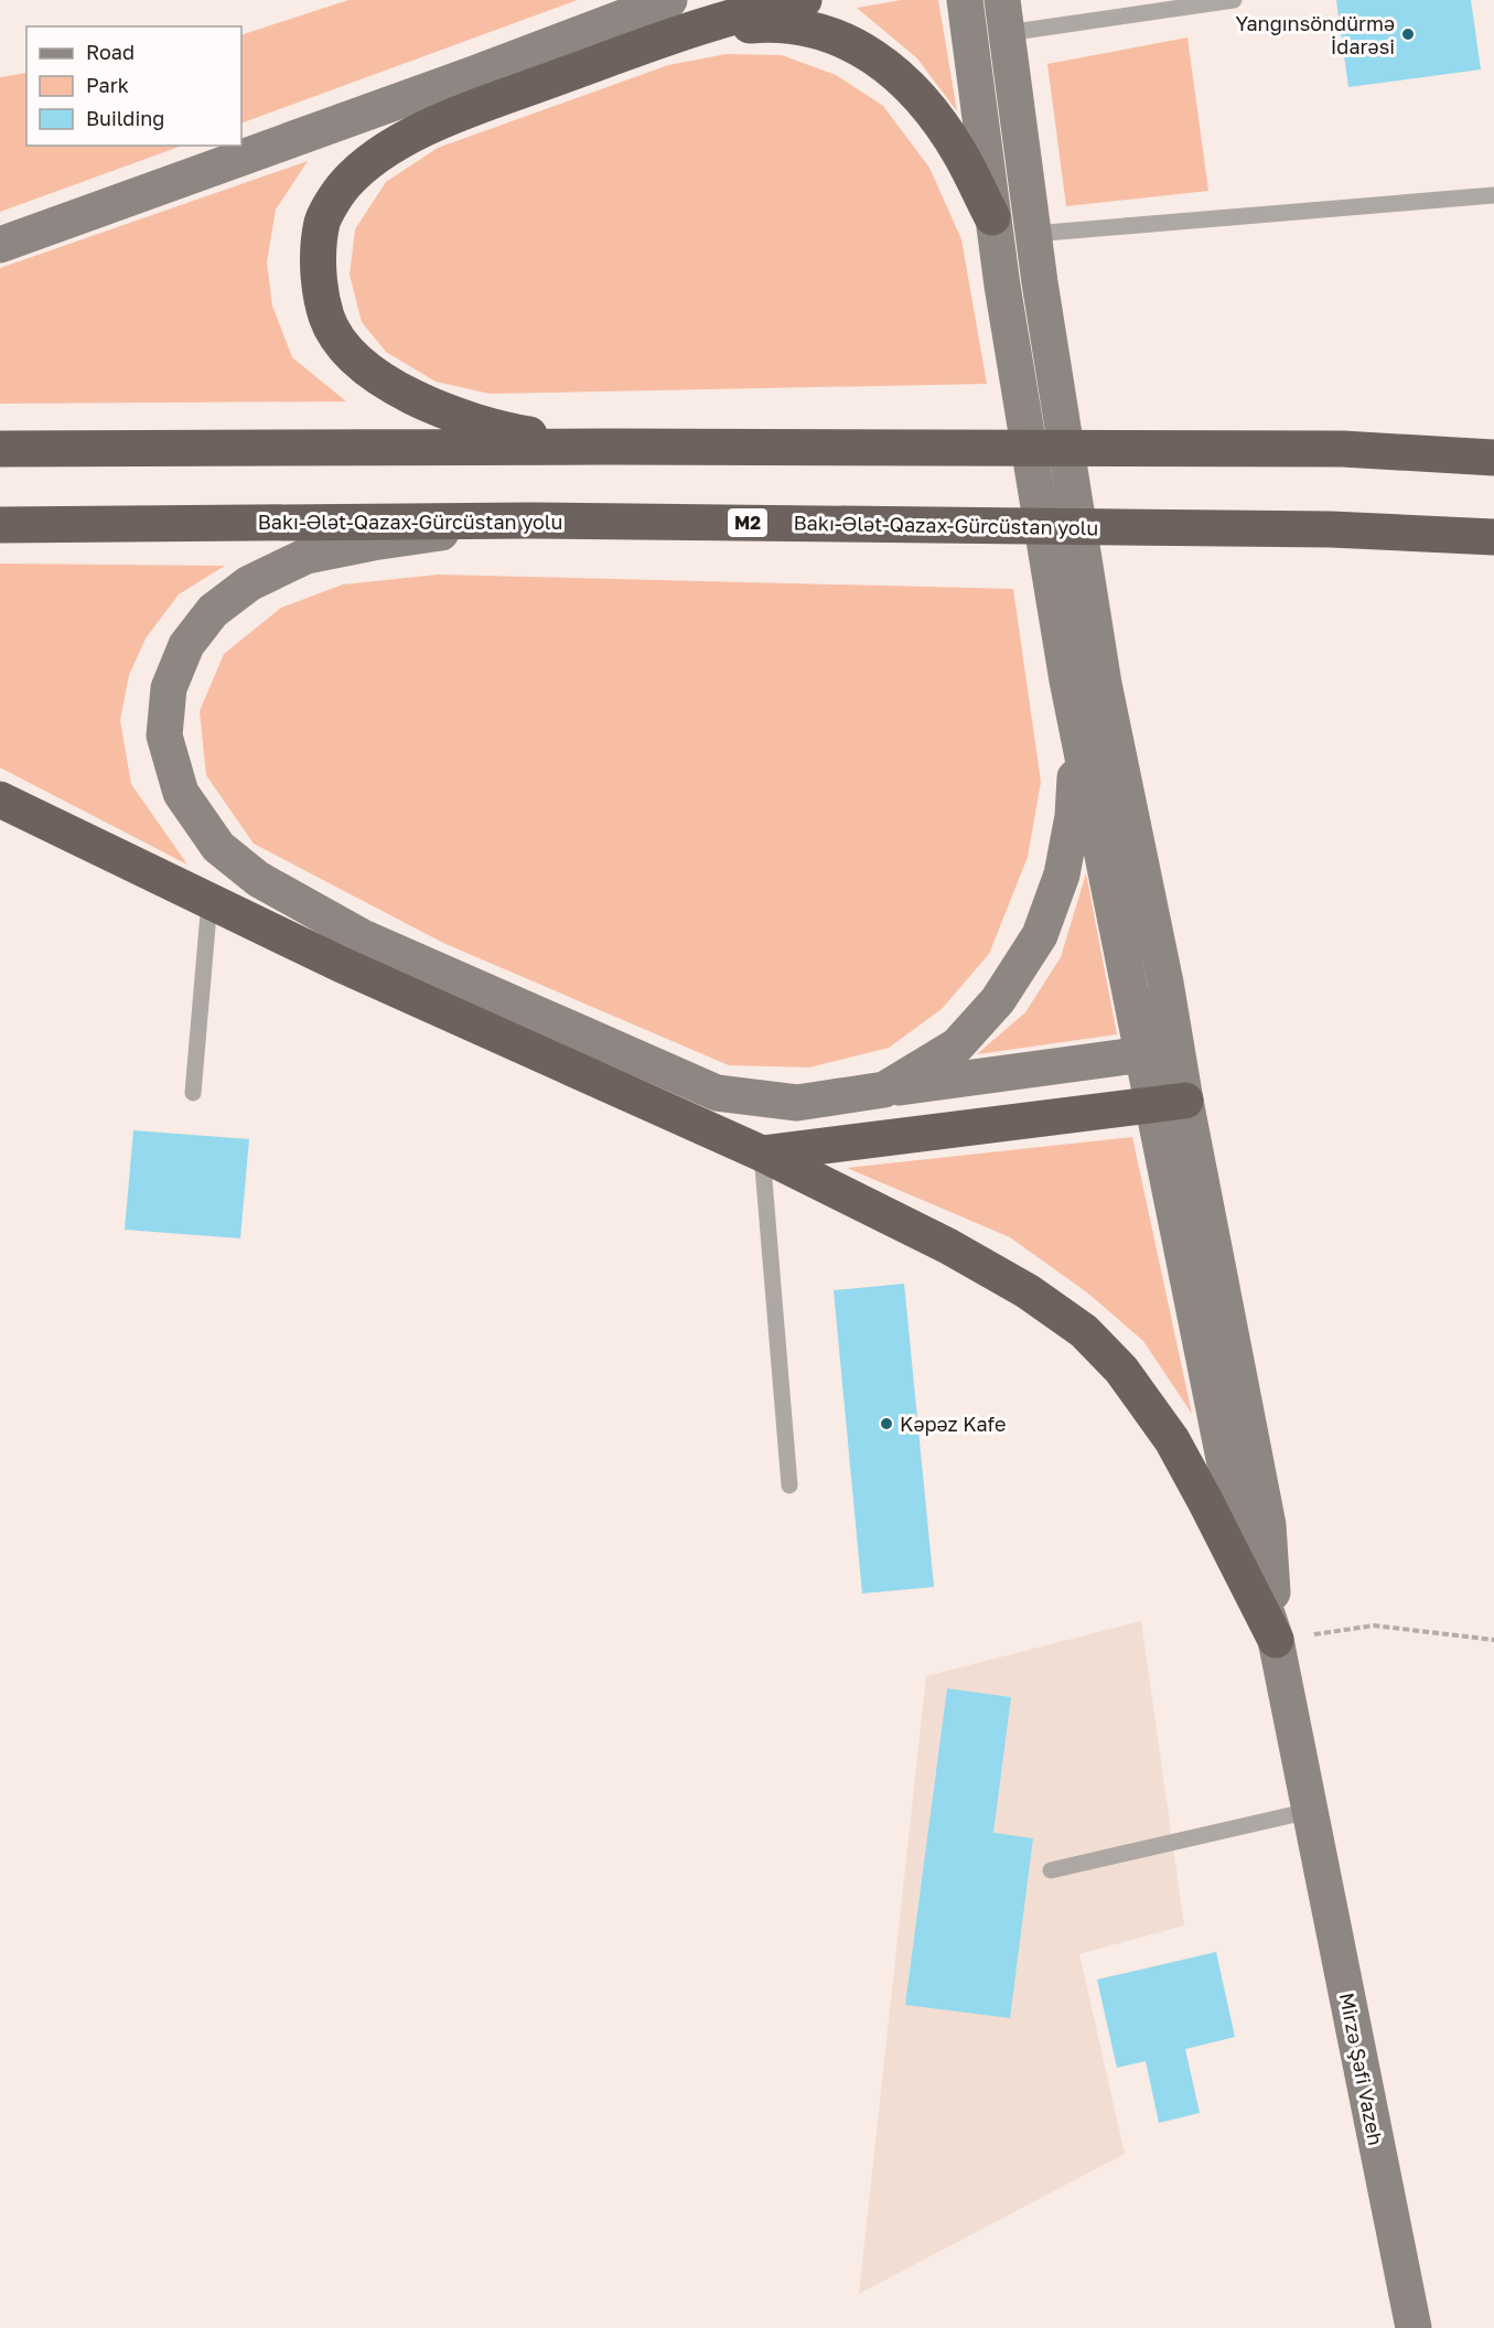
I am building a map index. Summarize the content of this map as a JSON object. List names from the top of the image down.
{
  "streets": {
    "highway": ["Bakı-Ələt-Qazax-Gürcüstan yolu", "M2"],
    "main road": ["Mirzə Şəfi Vazeh"]
  },
  "places": ["Yanğınsöndürmə İdarəsi", "Kəpəz Kafe"],
  "legend": ["Road", "Park", "Building"]
}
